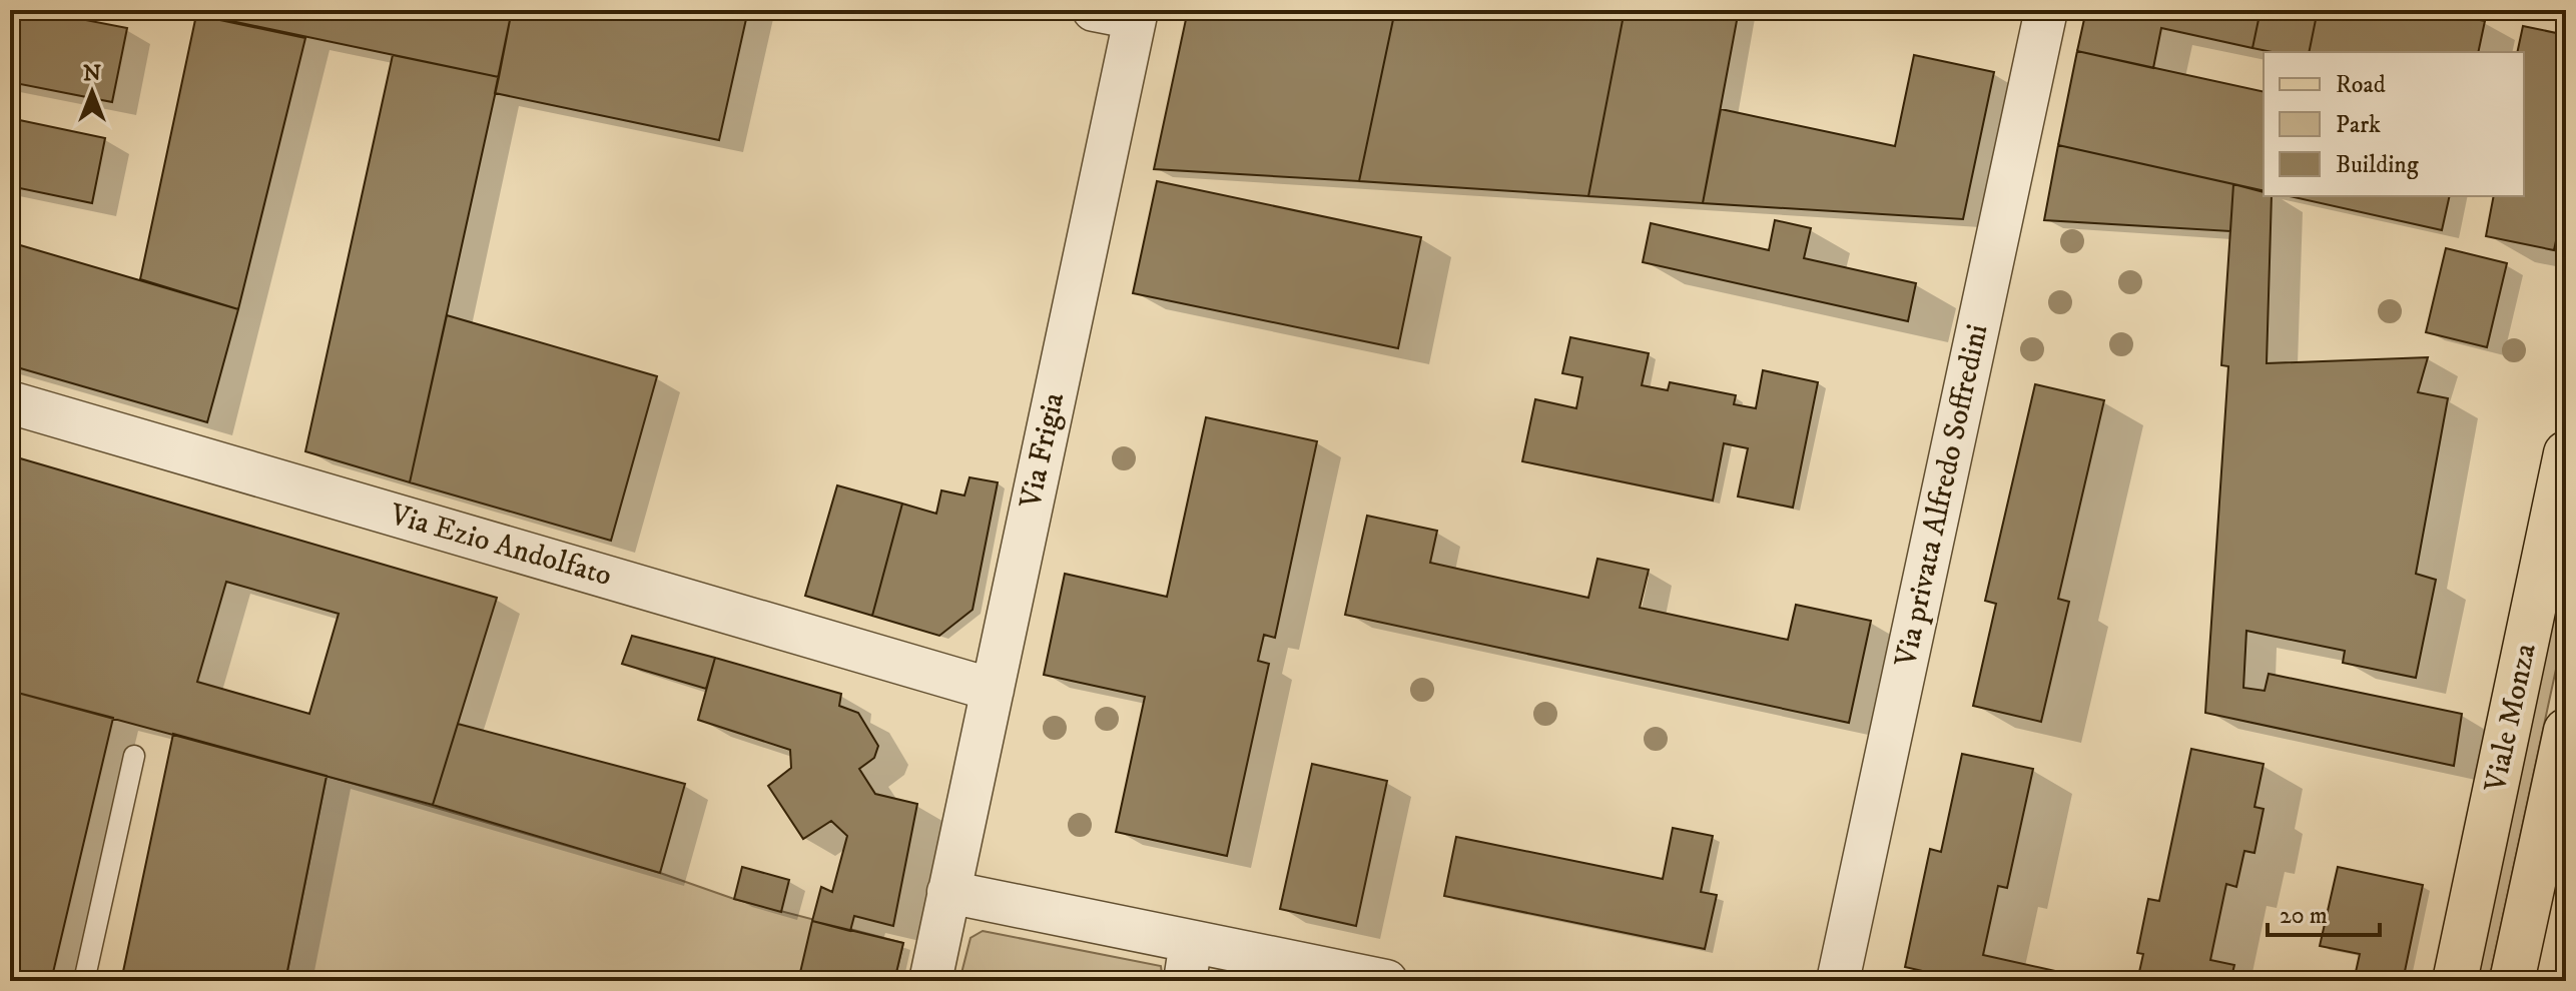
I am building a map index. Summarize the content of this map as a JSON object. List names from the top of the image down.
{
  "streets": {
    "main road": ["Viale Monza"],
    "street": ["Via Frigia", "Via privata Alfredo Soffredini", "Via Ezio Andolfato"]
  },
  "crossings": [
    ["Via Frigia", "Via Ezio Andolfato"]
  ],
  "legend": ["Road", "Park", "Building"],
  "scale_bar": "20 m",
  "north": "top"
}
